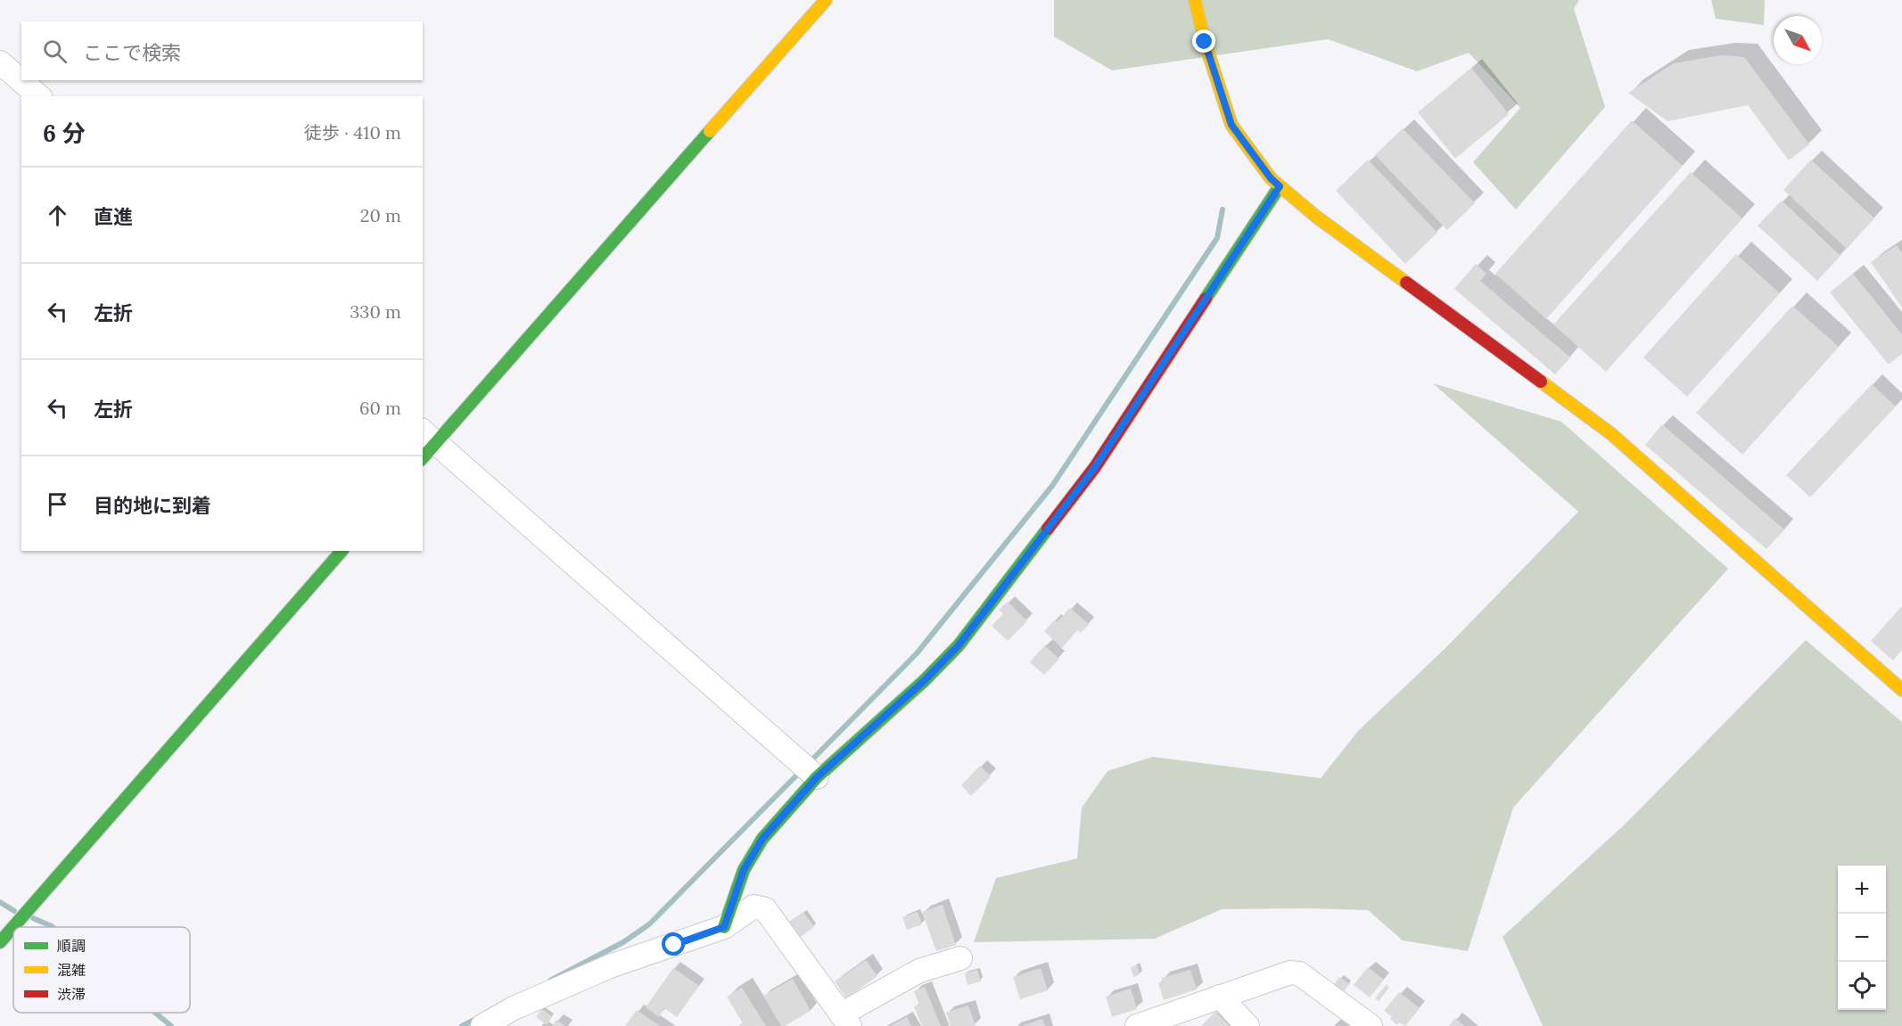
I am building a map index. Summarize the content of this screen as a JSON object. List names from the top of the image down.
{
  "legend": ["順調", "混雑", "渋滞"],
  "north": "bottom right",
  "page": {
    "search": "ここで検索",
    "heading": ["6 分", "徒歩 · 410 m"],
    "list": [
      ["直進", "20 m"],
      ["左折", "330 m"],
      ["左折", "60 m"],
      "目的地に到着"
    ],
    "map_buttons": ["+", "−"]
  }
}
